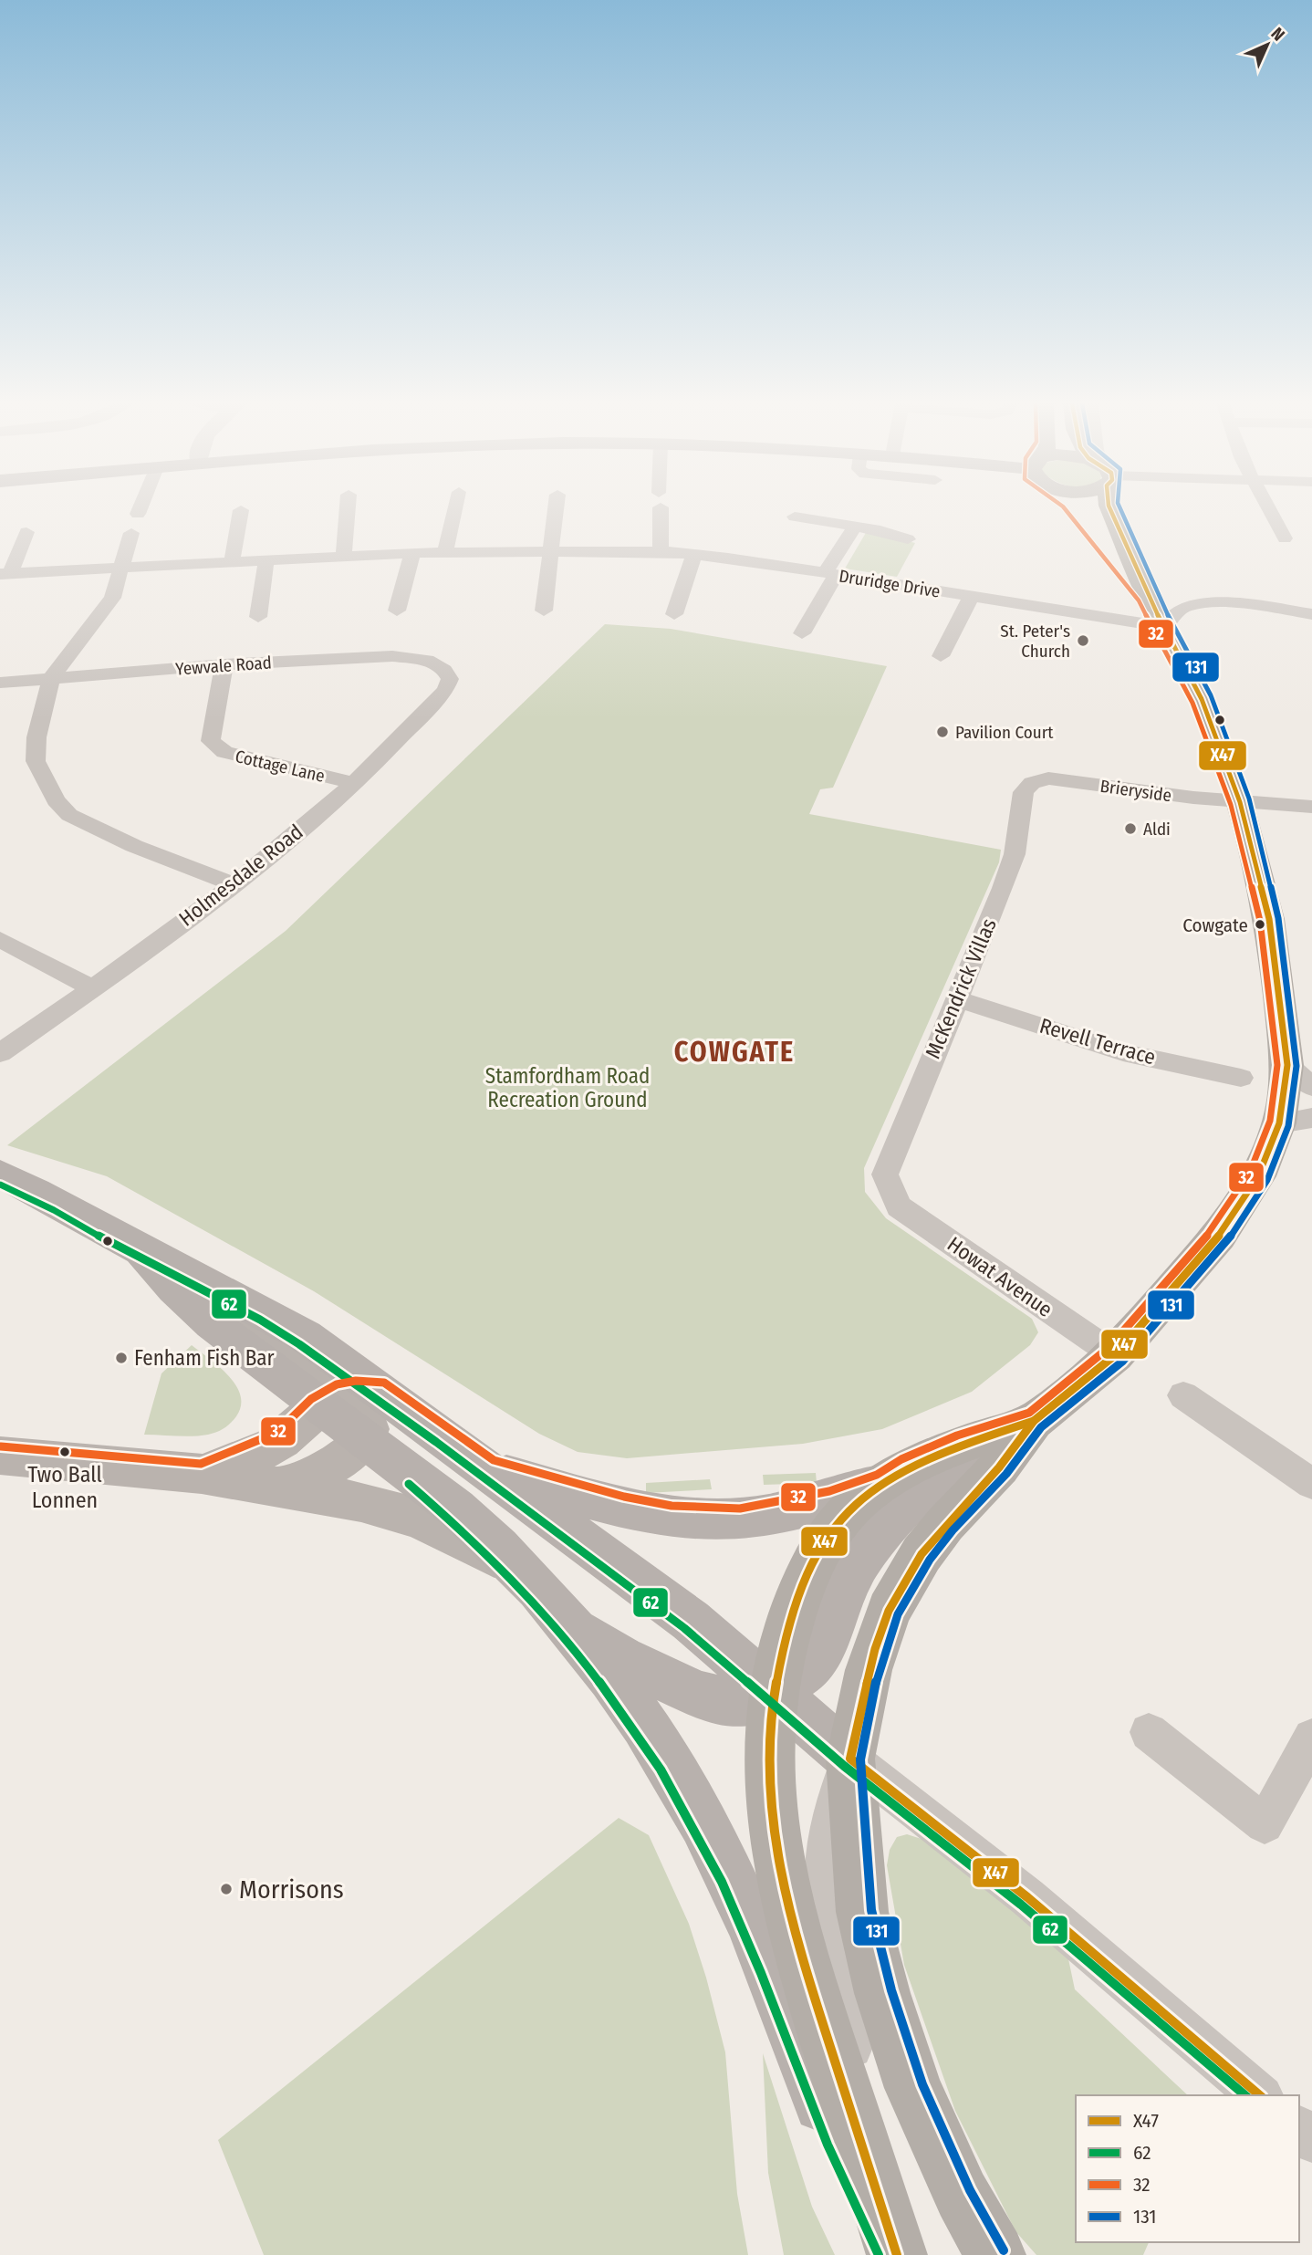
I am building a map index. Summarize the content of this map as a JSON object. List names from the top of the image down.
{
  "streets": {
    "street": [
      "Druridge Drive",
      "Yewvale Road",
      "Cottage Lane",
      "Brieryside",
      "Holmesdale Road",
      "McKendrick Villas",
      "Revell Terrace",
      "Howat Avenue"
    ]
  },
  "crossings": [
    ["Yewvale Road", "Cottage Lane"],
    ["Yewvale Road", "Holmesdale Road"],
    ["Cottage Lane", "Holmesdale Road"],
    ["Brieryside", "McKendrick Villas"],
    ["McKendrick Villas", "Revell Terrace"],
    ["McKendrick Villas", "Howat Avenue"]
  ],
  "districts": ["COWGATE"],
  "parks": ["Stamfordham Road Recreation Ground"],
  "places": [
    "St. Peter's Church",
    "Pavilion Court",
    "Aldi",
    "Cowgate",
    "Fenham Fish Bar",
    "Two Ball Lonnen",
    "Morrisons"
  ],
  "lines": [
    "transit line X47",
    "transit line 32",
    "transit line 131",
    "transit line 62"
  ],
  "legend": [
    "X47",
    "62",
    "32",
    "131"
  ],
  "north": "top right"
}
